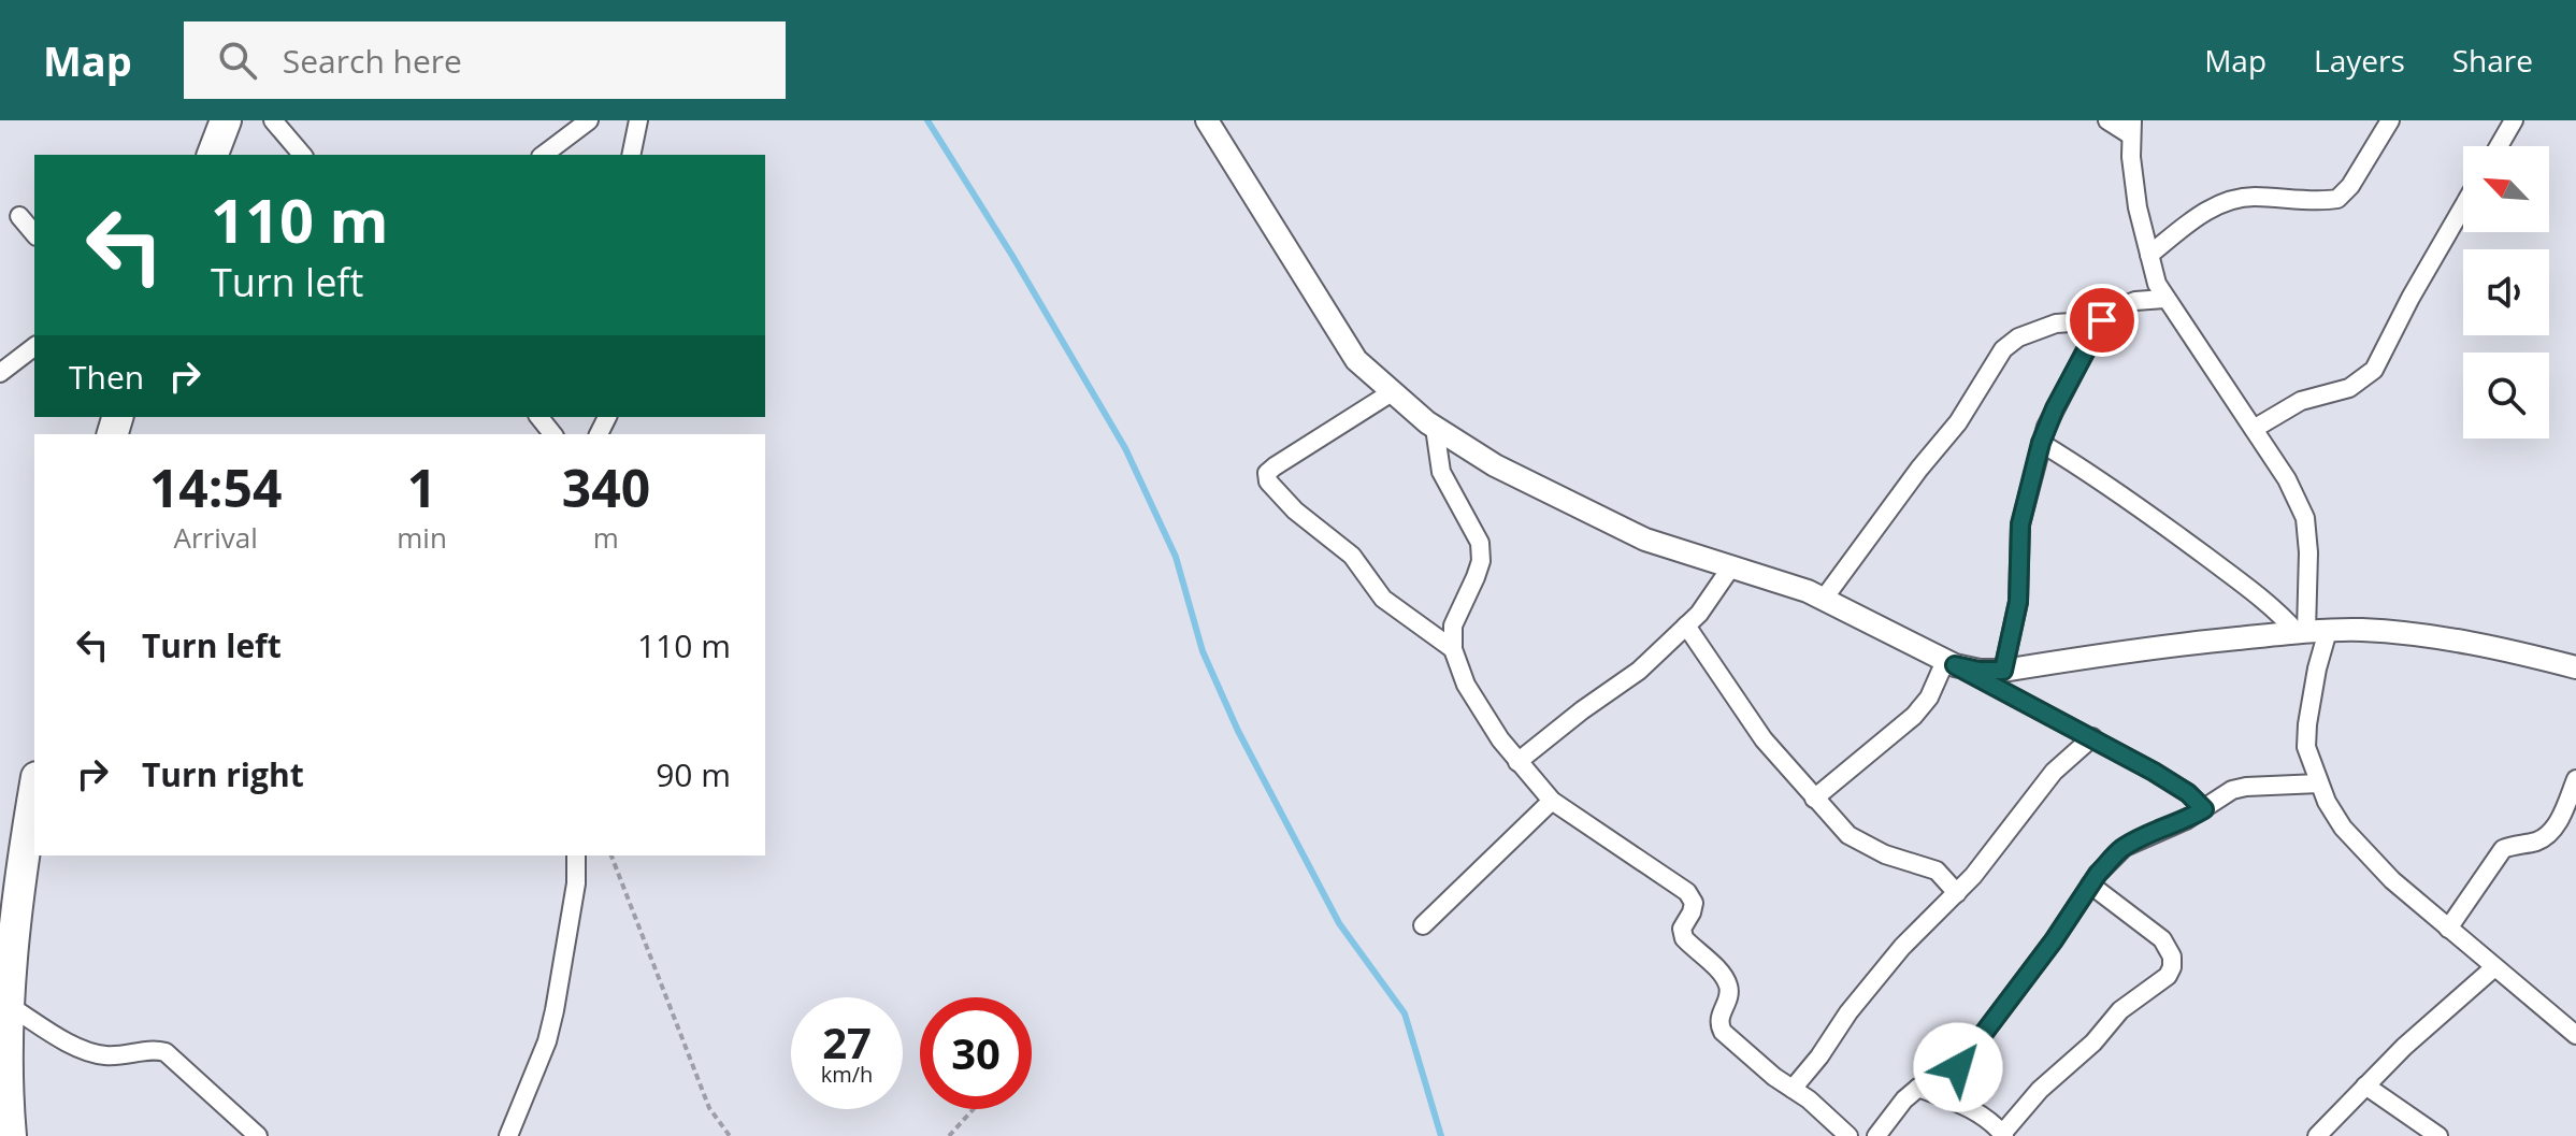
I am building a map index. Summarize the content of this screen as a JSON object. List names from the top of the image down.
{
  "north": "top left",
  "page": {
    "header": "Map",
    "search": "Search here",
    "nav": ["Map", "Layers", "Share"],
    "turn": ["110 m", "Turn left"],
    "then": "Then",
    "eta": [
      "14:54",
      "Arrival",
      "1",
      "min",
      "340",
      "m"
    ],
    "list": [
      {
        "name": "Turn left",
        "value": "110 m"
      },
      {
        "name": "Turn right",
        "value": "90 m"
      }
    ],
    "speed": "27 km/h",
    "limit": "30"
  }
}
